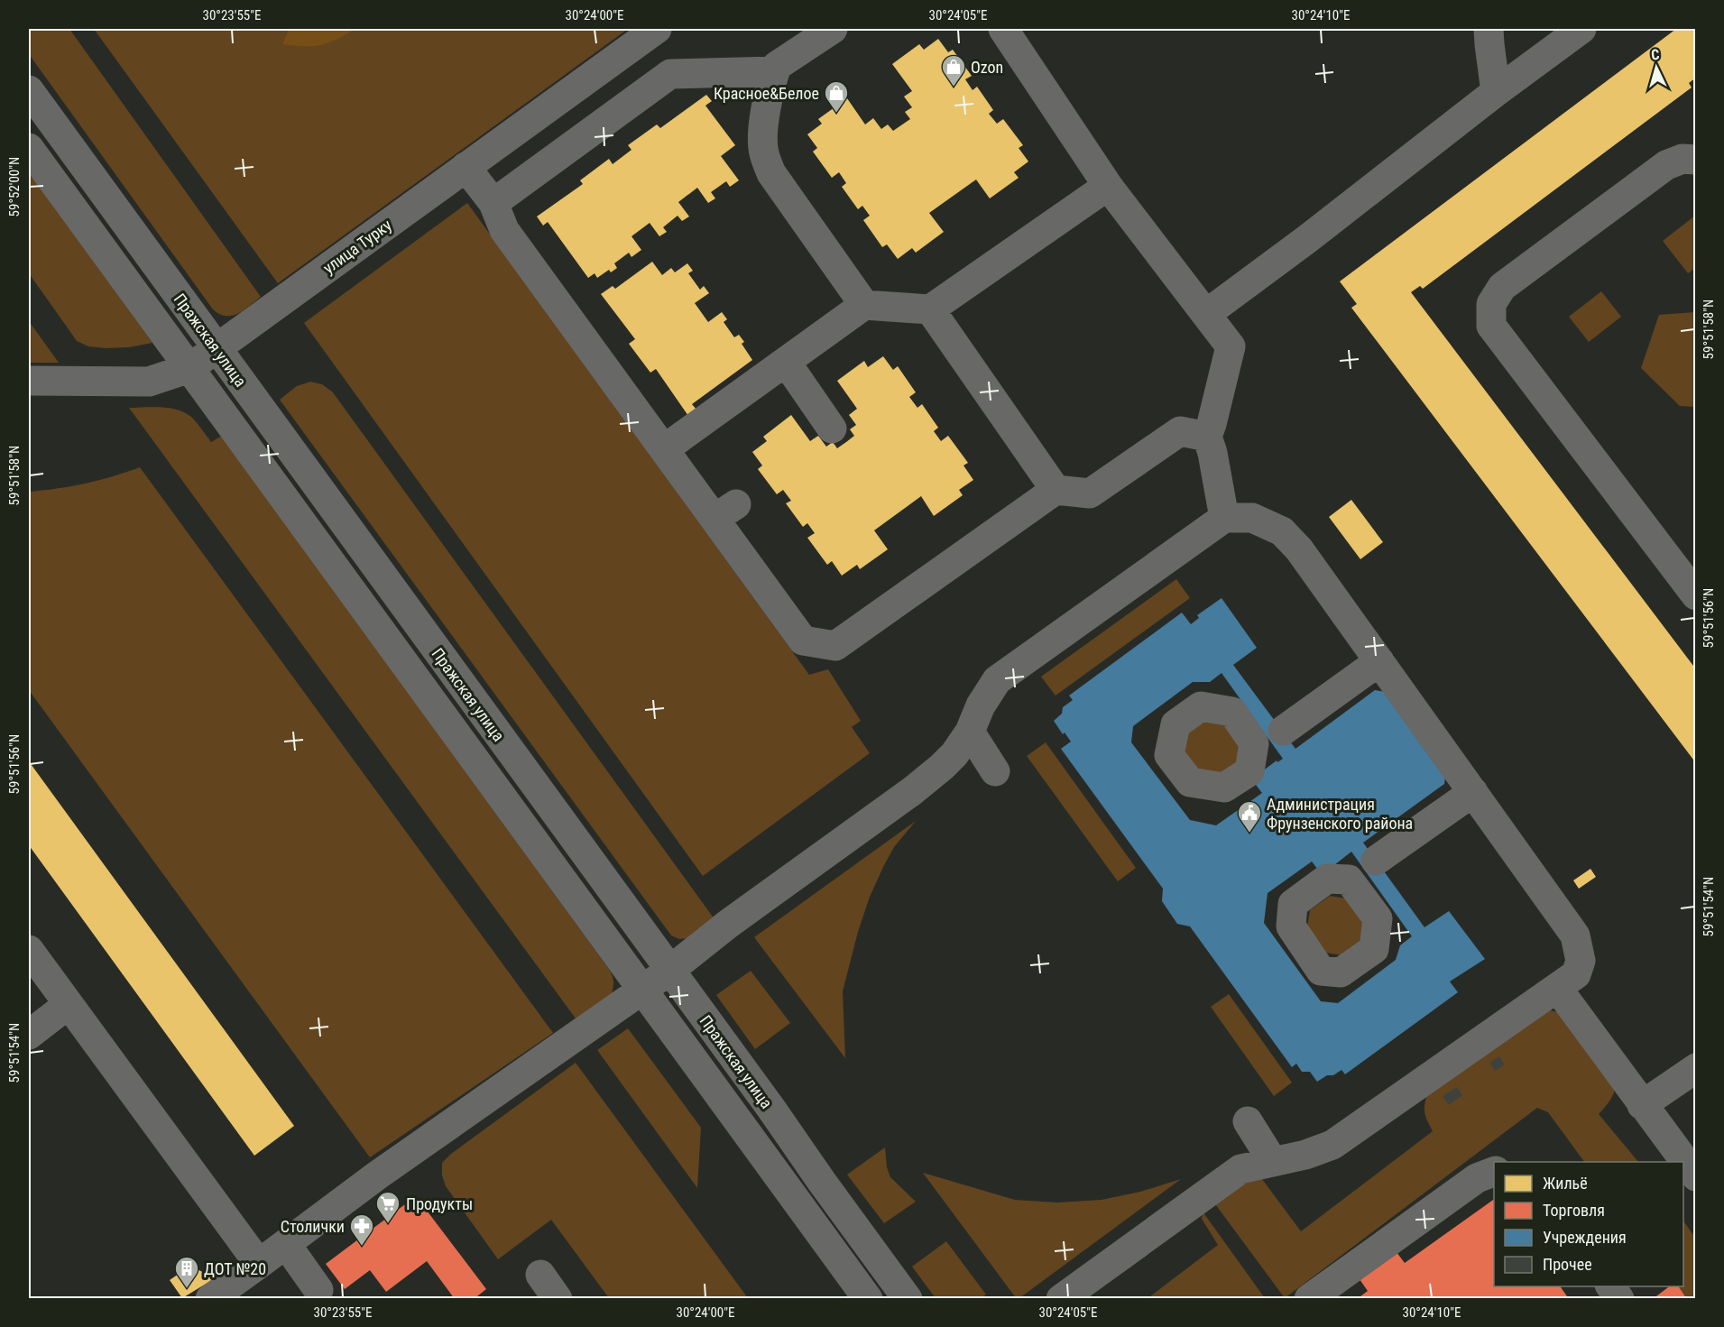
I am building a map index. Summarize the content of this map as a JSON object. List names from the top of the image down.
{
  "streets": {
    "street": ["улица Турку", "Пражская улица"]
  },
  "crossings": [
    ["улица Турку", "Пражская улица"]
  ],
  "places": {
    "shop": ["Ozon", "Красное&Белое"],
    "public building": ["Администрация Фрунзенского района"],
    "supermarket": ["Продукты"],
    "pharmacy": ["Столички"],
    "building": ["ДОТ №20"]
  },
  "legend": [
    "Жильё",
    "Торговля",
    "Учреждения",
    "Прочее"
  ],
  "north": "top",
  "coordinates": [
    "30°23'55\"E",
    "30°24'00\"E",
    "30°24'05\"E",
    "30°24'10\"E",
    "59°52'00\"N",
    "59°51'58\"N",
    "59°51'56\"N",
    "59°51'54\"N"
  ]
}
